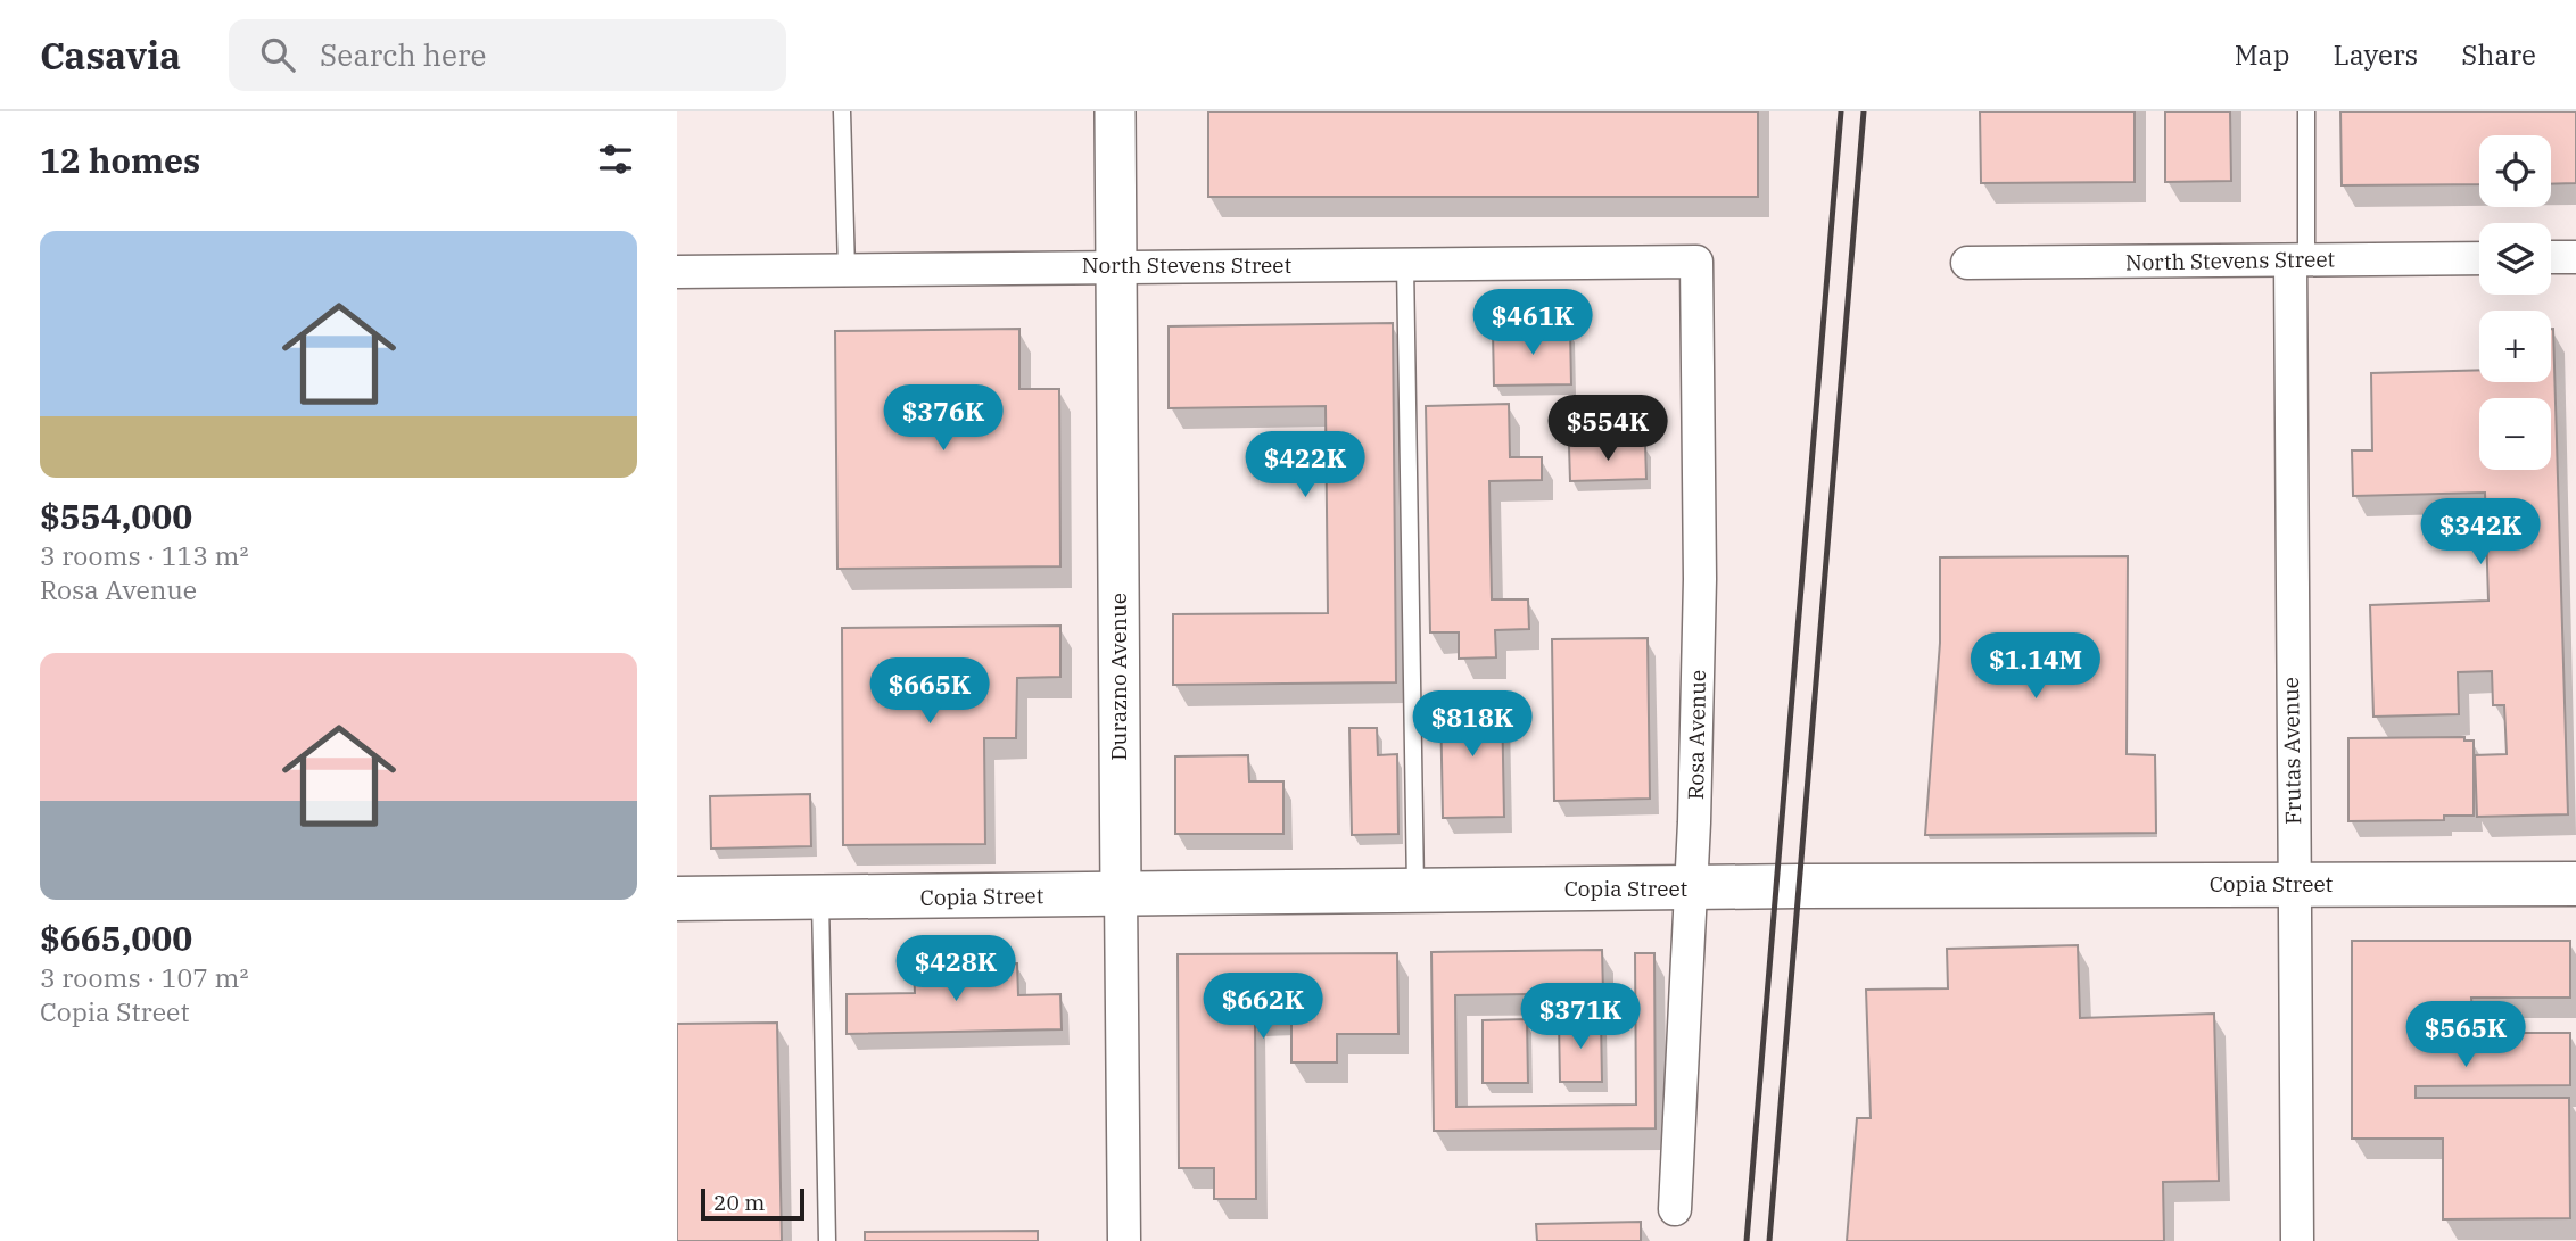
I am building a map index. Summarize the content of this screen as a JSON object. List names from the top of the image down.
{
  "streets": {
    "main road": ["Copia Street"],
    "street": [
      "North Stevens Street",
      "Durazno Avenue",
      "Rosa Avenue",
      "Frutas Avenue"
    ]
  },
  "crossings": [
    ["North Stevens Street", "Durazno Avenue"],
    ["North Stevens Street", "Rosa Avenue"],
    ["North Stevens Street", "Frutas Avenue"],
    ["Durazno Avenue", "Copia Street"],
    ["Rosa Avenue", "Copia Street"],
    ["Frutas Avenue", "Copia Street"]
  ],
  "scale_bar": "20 m",
  "page": {
    "header": "Casavia",
    "search": "Search here",
    "nav": ["Map", "Layers", "Share"],
    "heading": "12 homes",
    "map_buttons": ["+", "−"],
    "list": [
      {
        "name": "$554,000",
        "note": "3 rooms · 113 m² · Rosa Avenue"
      },
      {
        "name": "$665,000",
        "note": "3 rooms · 107 m² · Copia Street"
      }
    ],
    "price": [
      "$461K",
      "$376K",
      "$554K",
      "$422K",
      "$342K",
      "$1.14M",
      "$665K",
      "$818K",
      "$428K",
      "$662K",
      "$371K",
      "$565K"
    ],
    "scale": "20 m"
  }
}
